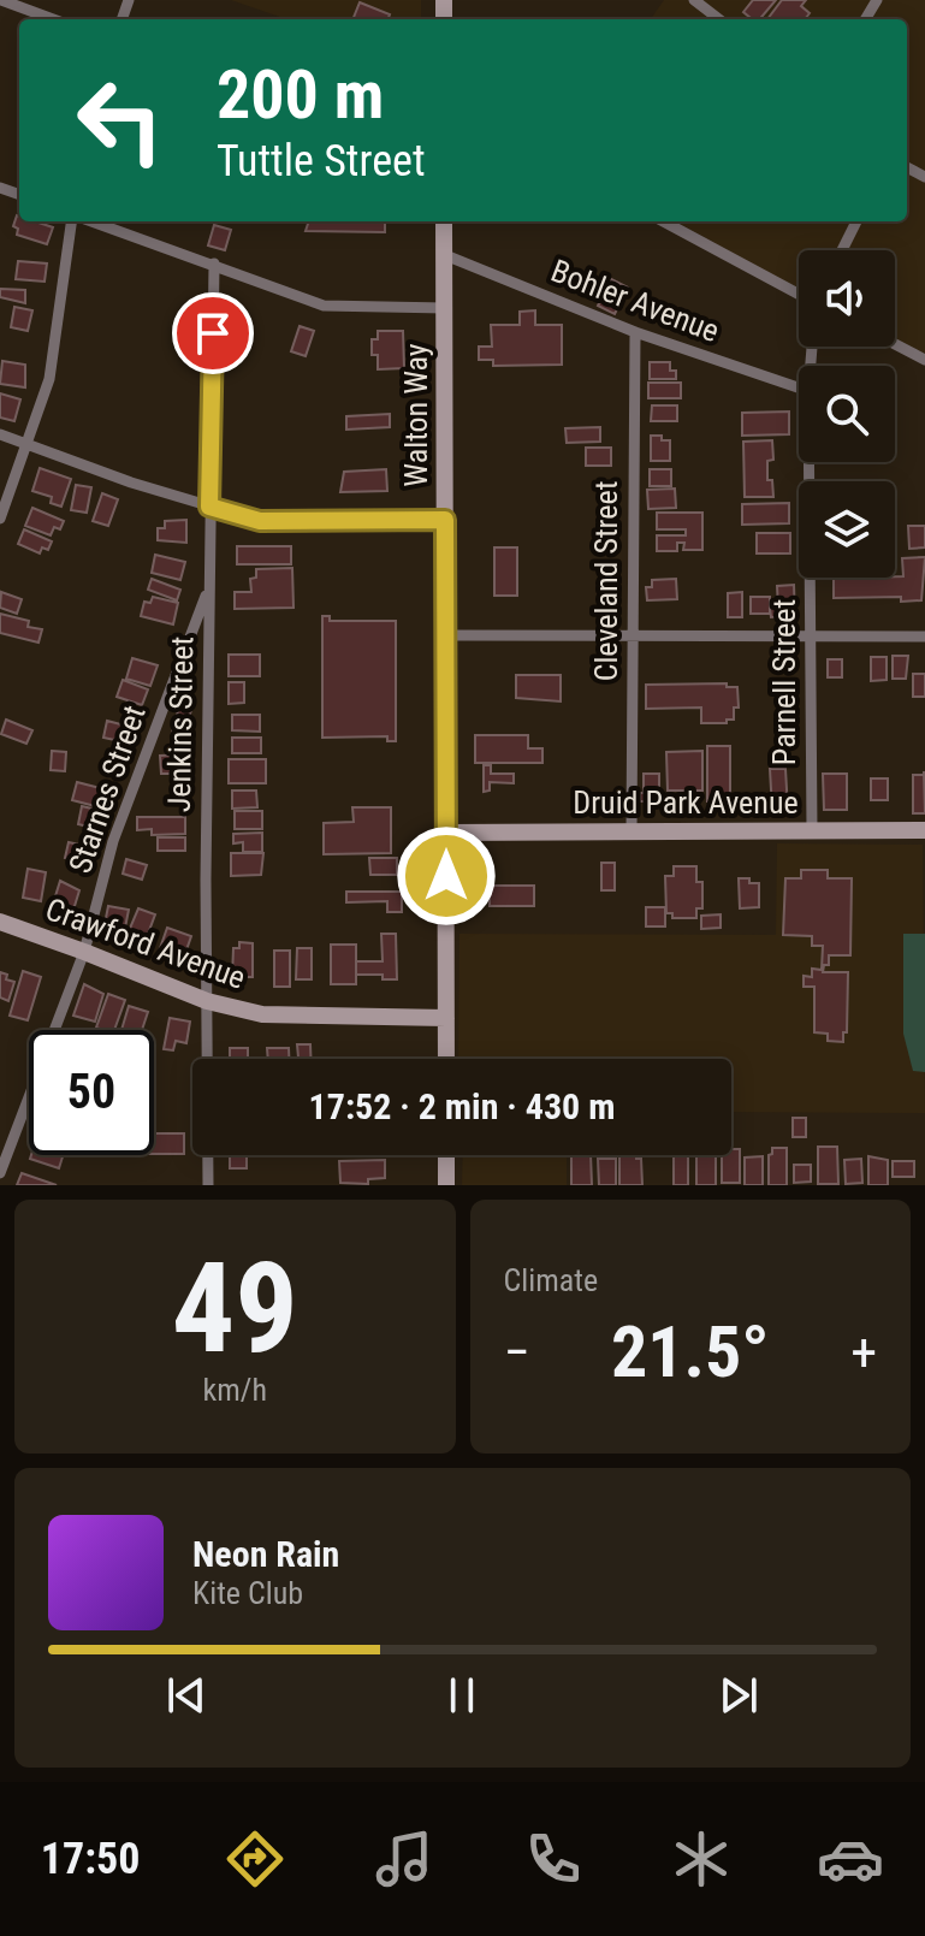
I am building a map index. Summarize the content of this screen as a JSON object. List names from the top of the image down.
{
  "streets": {
    "street": [
      "Bohler Avenue",
      "Walton Way",
      "Cleveland Street",
      "Parnell Street",
      "Jenkins Street",
      "Starnes Street",
      "Druid Park Avenue",
      "Crawford Avenue"
    ]
  },
  "crossings": [
    ["Bohler Avenue", "Walton Way"],
    ["Bohler Avenue", "Cleveland Street"],
    ["Walton Way", "Druid Park Avenue"],
    ["Walton Way", "Crawford Avenue"],
    ["Cleveland Street", "Druid Park Avenue"],
    ["Parnell Street", "Druid Park Avenue"],
    ["Jenkins Street", "Starnes Street"],
    ["Jenkins Street", "Crawford Avenue"],
    ["Starnes Street", "Crawford Avenue"]
  ],
  "page": {
    "turn": ["200 m", "Tuttle Street"],
    "limit": "50",
    "trip": "17:52 · 2 min · 430 m",
    "tile": [
      ["49", "km/h"],
      "Climate"
    ],
    "heat": ["−", "21.5°", "+"],
    "song": ["Neon Rain", "Kite Club"],
    "tabs": "17:50"
  }
}
